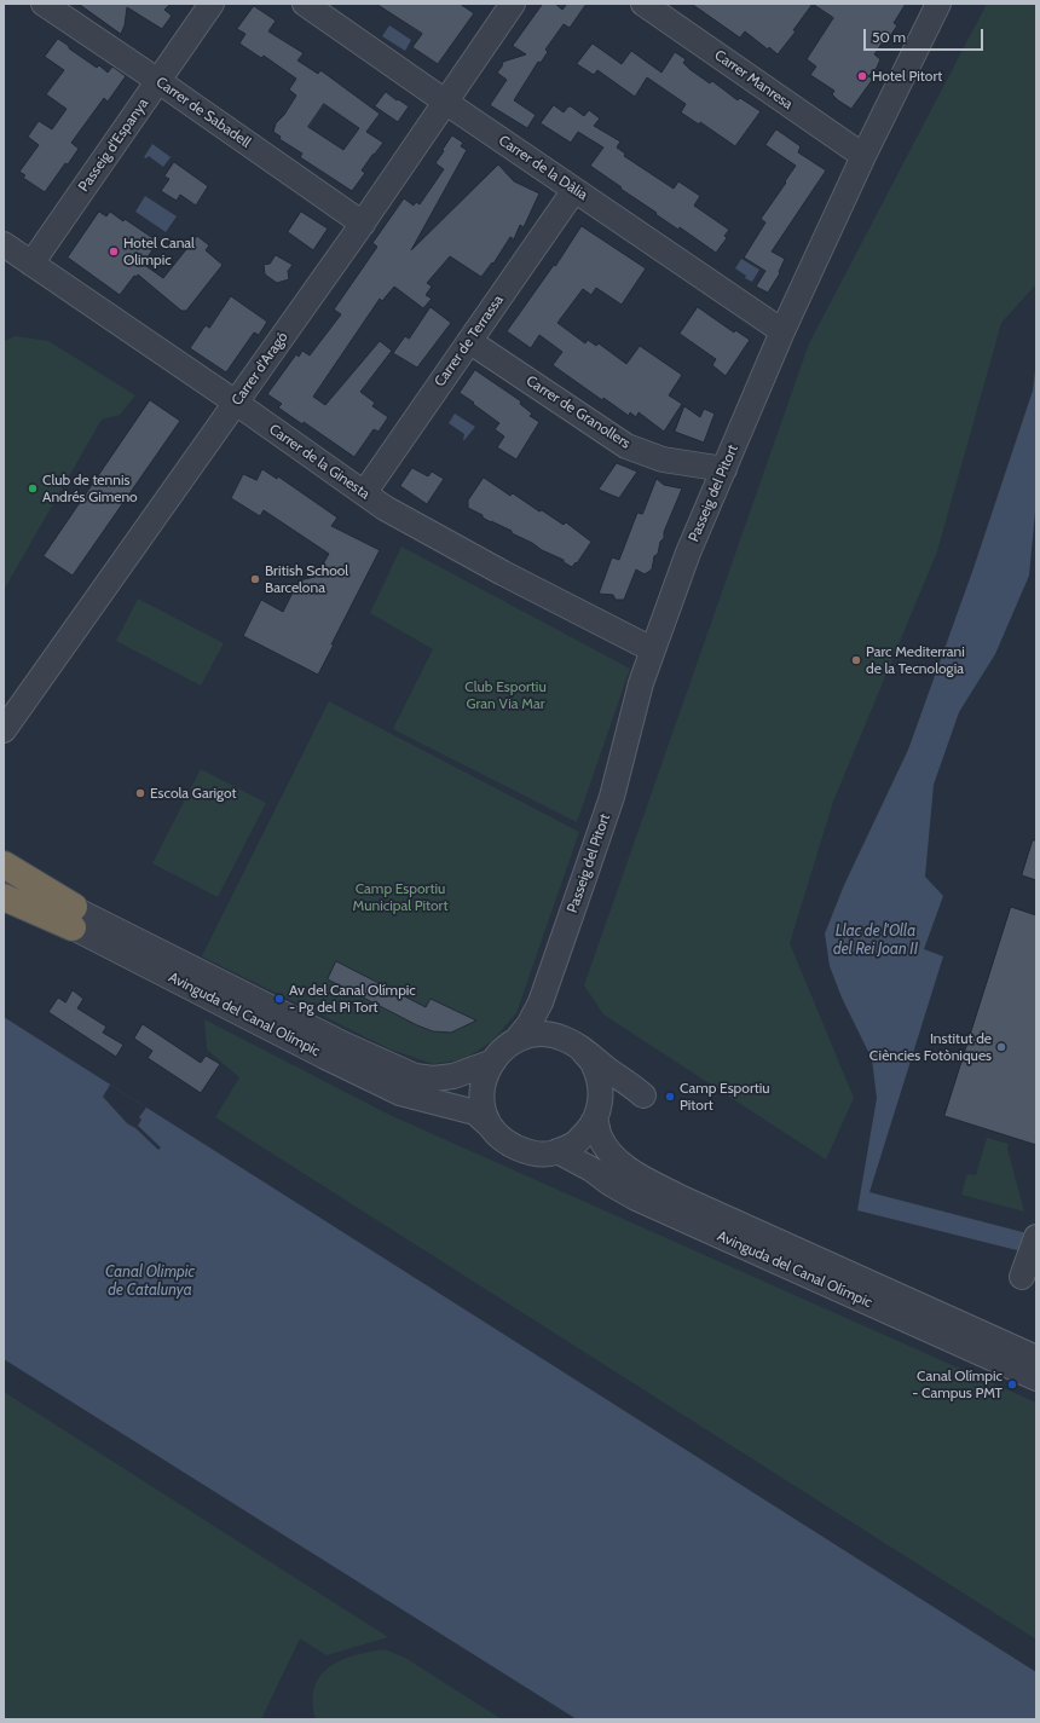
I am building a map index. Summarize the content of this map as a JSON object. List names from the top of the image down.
{
  "streets": {
    "street": [
      "Carrer Manresa",
      "Carrer de Sabadell",
      "Passeig d'Espanya",
      "Carrer de la Dàlia",
      "Carrer de Terrassa",
      "Carrer d'Aragó",
      "Carrer de Granollers",
      "Carrer de la Ginesta",
      "Passeig del Pitort",
      "Avinguda del Canal Olímpic"
    ]
  },
  "crossings": [
    ["Carrer Manresa", "Passeig del Pitort"],
    ["Carrer de Sabadell", "Passeig d'Espanya"],
    ["Carrer de Sabadell", "Carrer d'Aragó"],
    ["Passeig d'Espanya", "Carrer de la Ginesta"],
    ["Carrer de la Dàlia", "Carrer de Terrassa"],
    ["Carrer de la Dàlia", "Carrer d'Aragó"],
    ["Carrer de la Dàlia", "Passeig del Pitort"],
    ["Carrer de Terrassa", "Carrer de Granollers"],
    ["Carrer de Terrassa", "Carrer de la Ginesta"],
    ["Carrer d'Aragó", "Carrer de la Ginesta"],
    ["Carrer de Granollers", "Passeig del Pitort"],
    ["Carrer de la Ginesta", "Passeig del Pitort"],
    ["Passeig del Pitort", "Avinguda del Canal Olímpic"]
  ],
  "water": ["Llac de l'Olla del Rei Joan II", "Canal Olimpic de Catalunya"],
  "parks": ["Club Esportiu Gran Via Mar", "Camp Esportiu Municipal Pitort"],
  "places": [
    "Hotel Pitort",
    "Hotel Canal Olimpic",
    "Club de tennis Andrés Gimeno",
    "British School Barcelona",
    "Parc Mediterrani de la Tecnologia",
    "Escola Garigot",
    "Av del Canal Olímpic - Pg del Pi Tort",
    "Institut de Ciències Fotòniques",
    "Camp Esportiu Pitort",
    "Canal Olímpic - Campus PMT"
  ],
  "scale_bar": "50 m"
}
